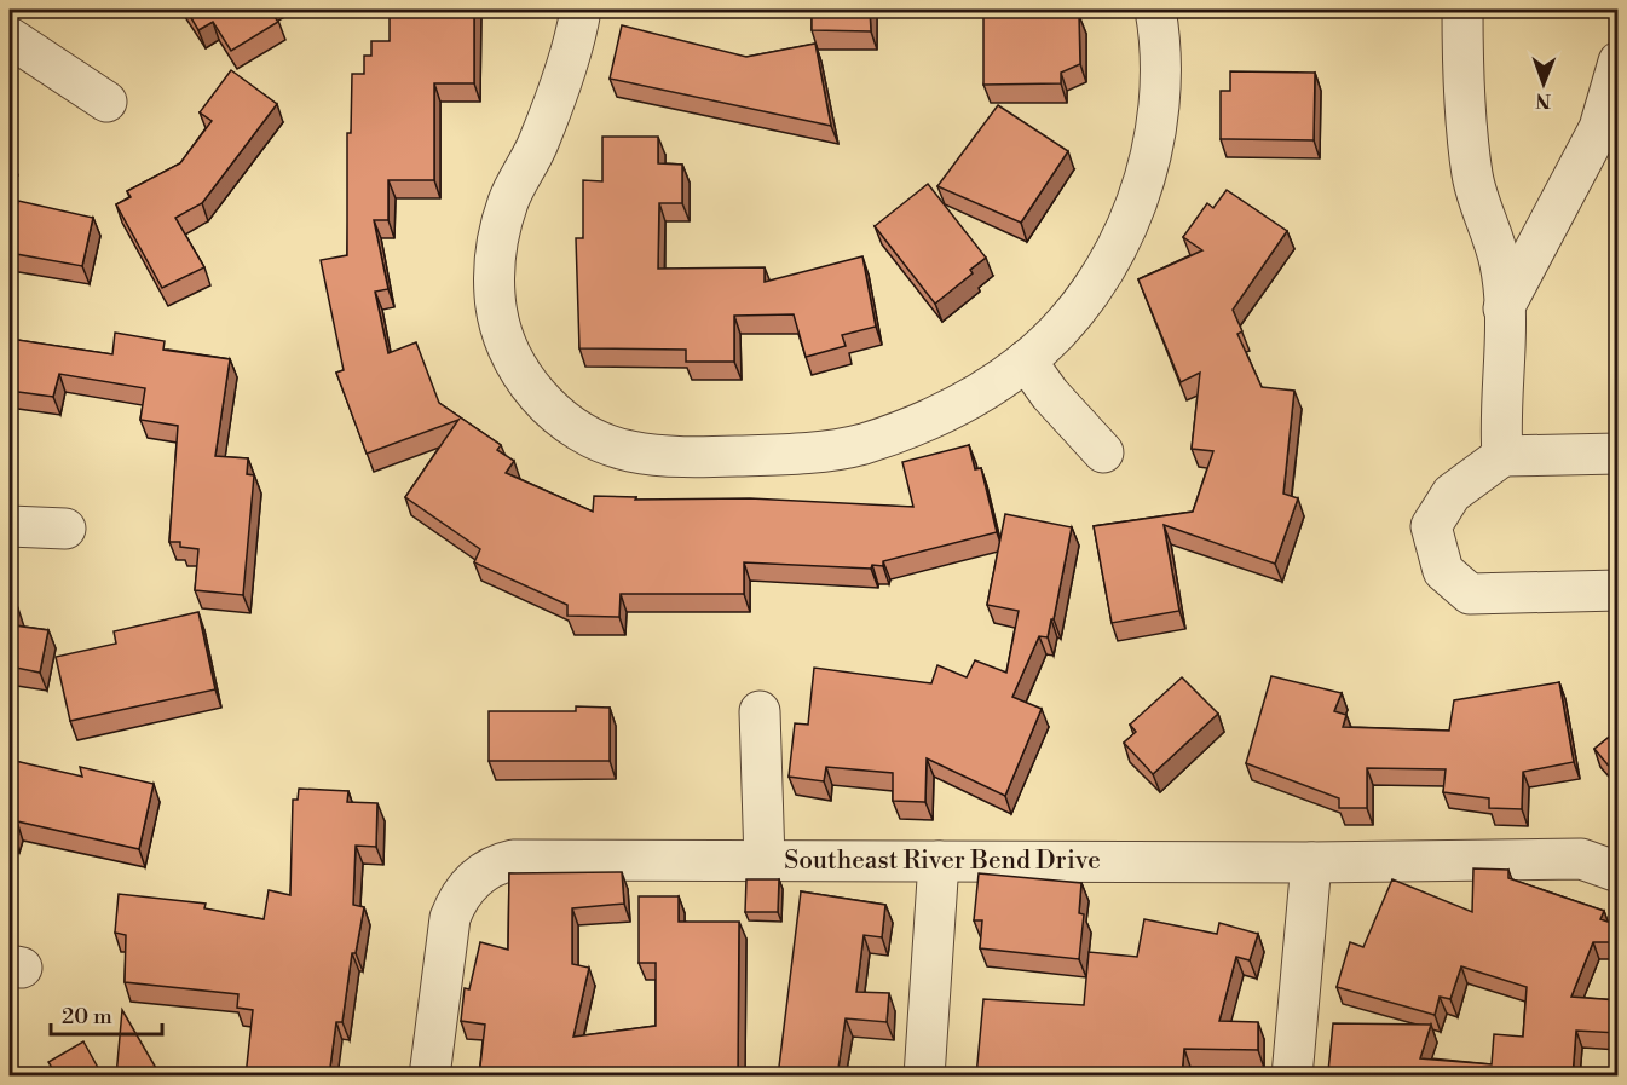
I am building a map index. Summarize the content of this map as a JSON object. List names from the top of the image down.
{
  "streets": {
    "street": ["Southeast River Bend Drive"]
  },
  "scale_bar": "20 m",
  "north": "bottom"
}
